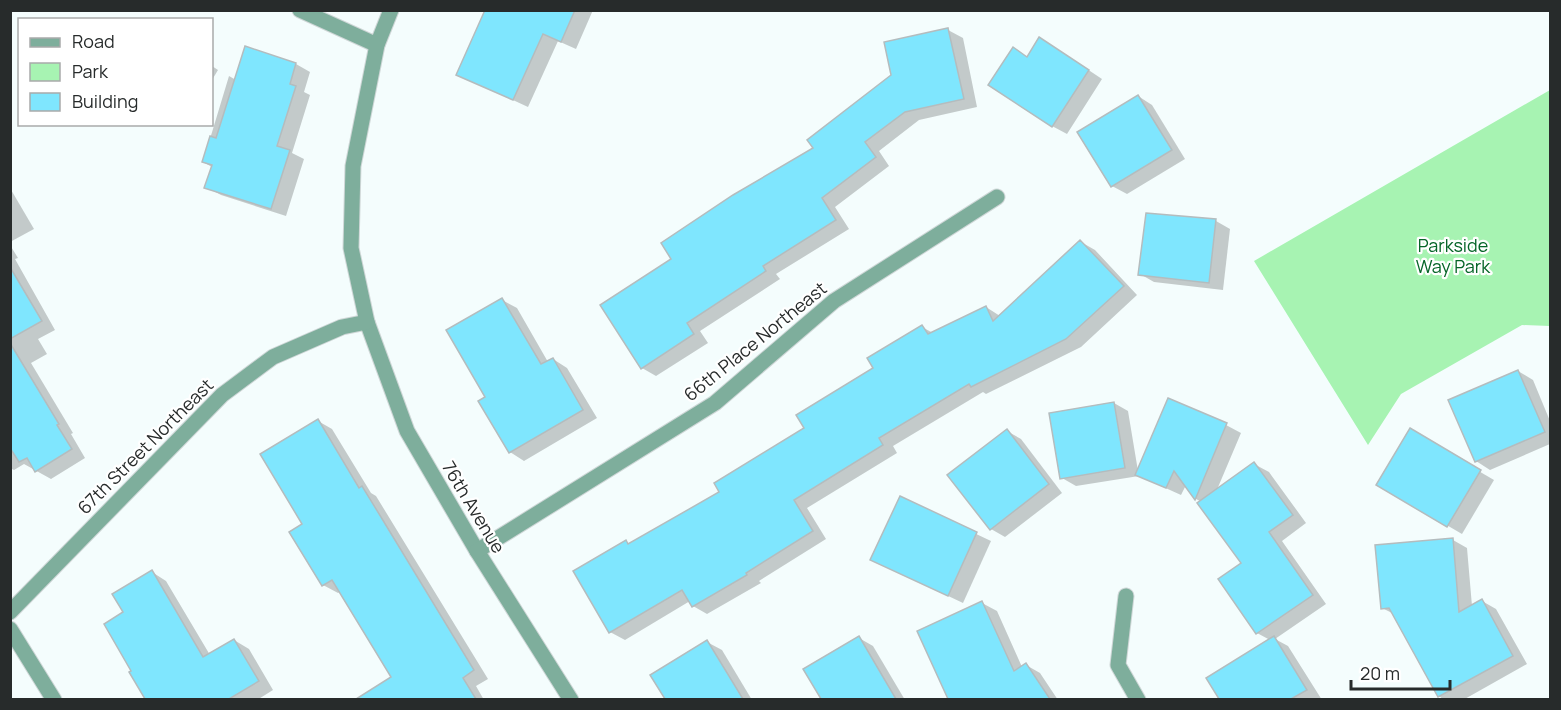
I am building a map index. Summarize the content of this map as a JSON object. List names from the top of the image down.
{
  "streets": {
    "street": ["66th Place Northeast", "67th Street Northeast", "76th Avenue"]
  },
  "crossings": [
    ["66th Place Northeast", "76th Avenue"],
    ["67th Street Northeast", "76th Avenue"]
  ],
  "parks": ["Parkside Way Park"],
  "legend": ["Road", "Park", "Building"],
  "scale_bar": "20 m"
}
